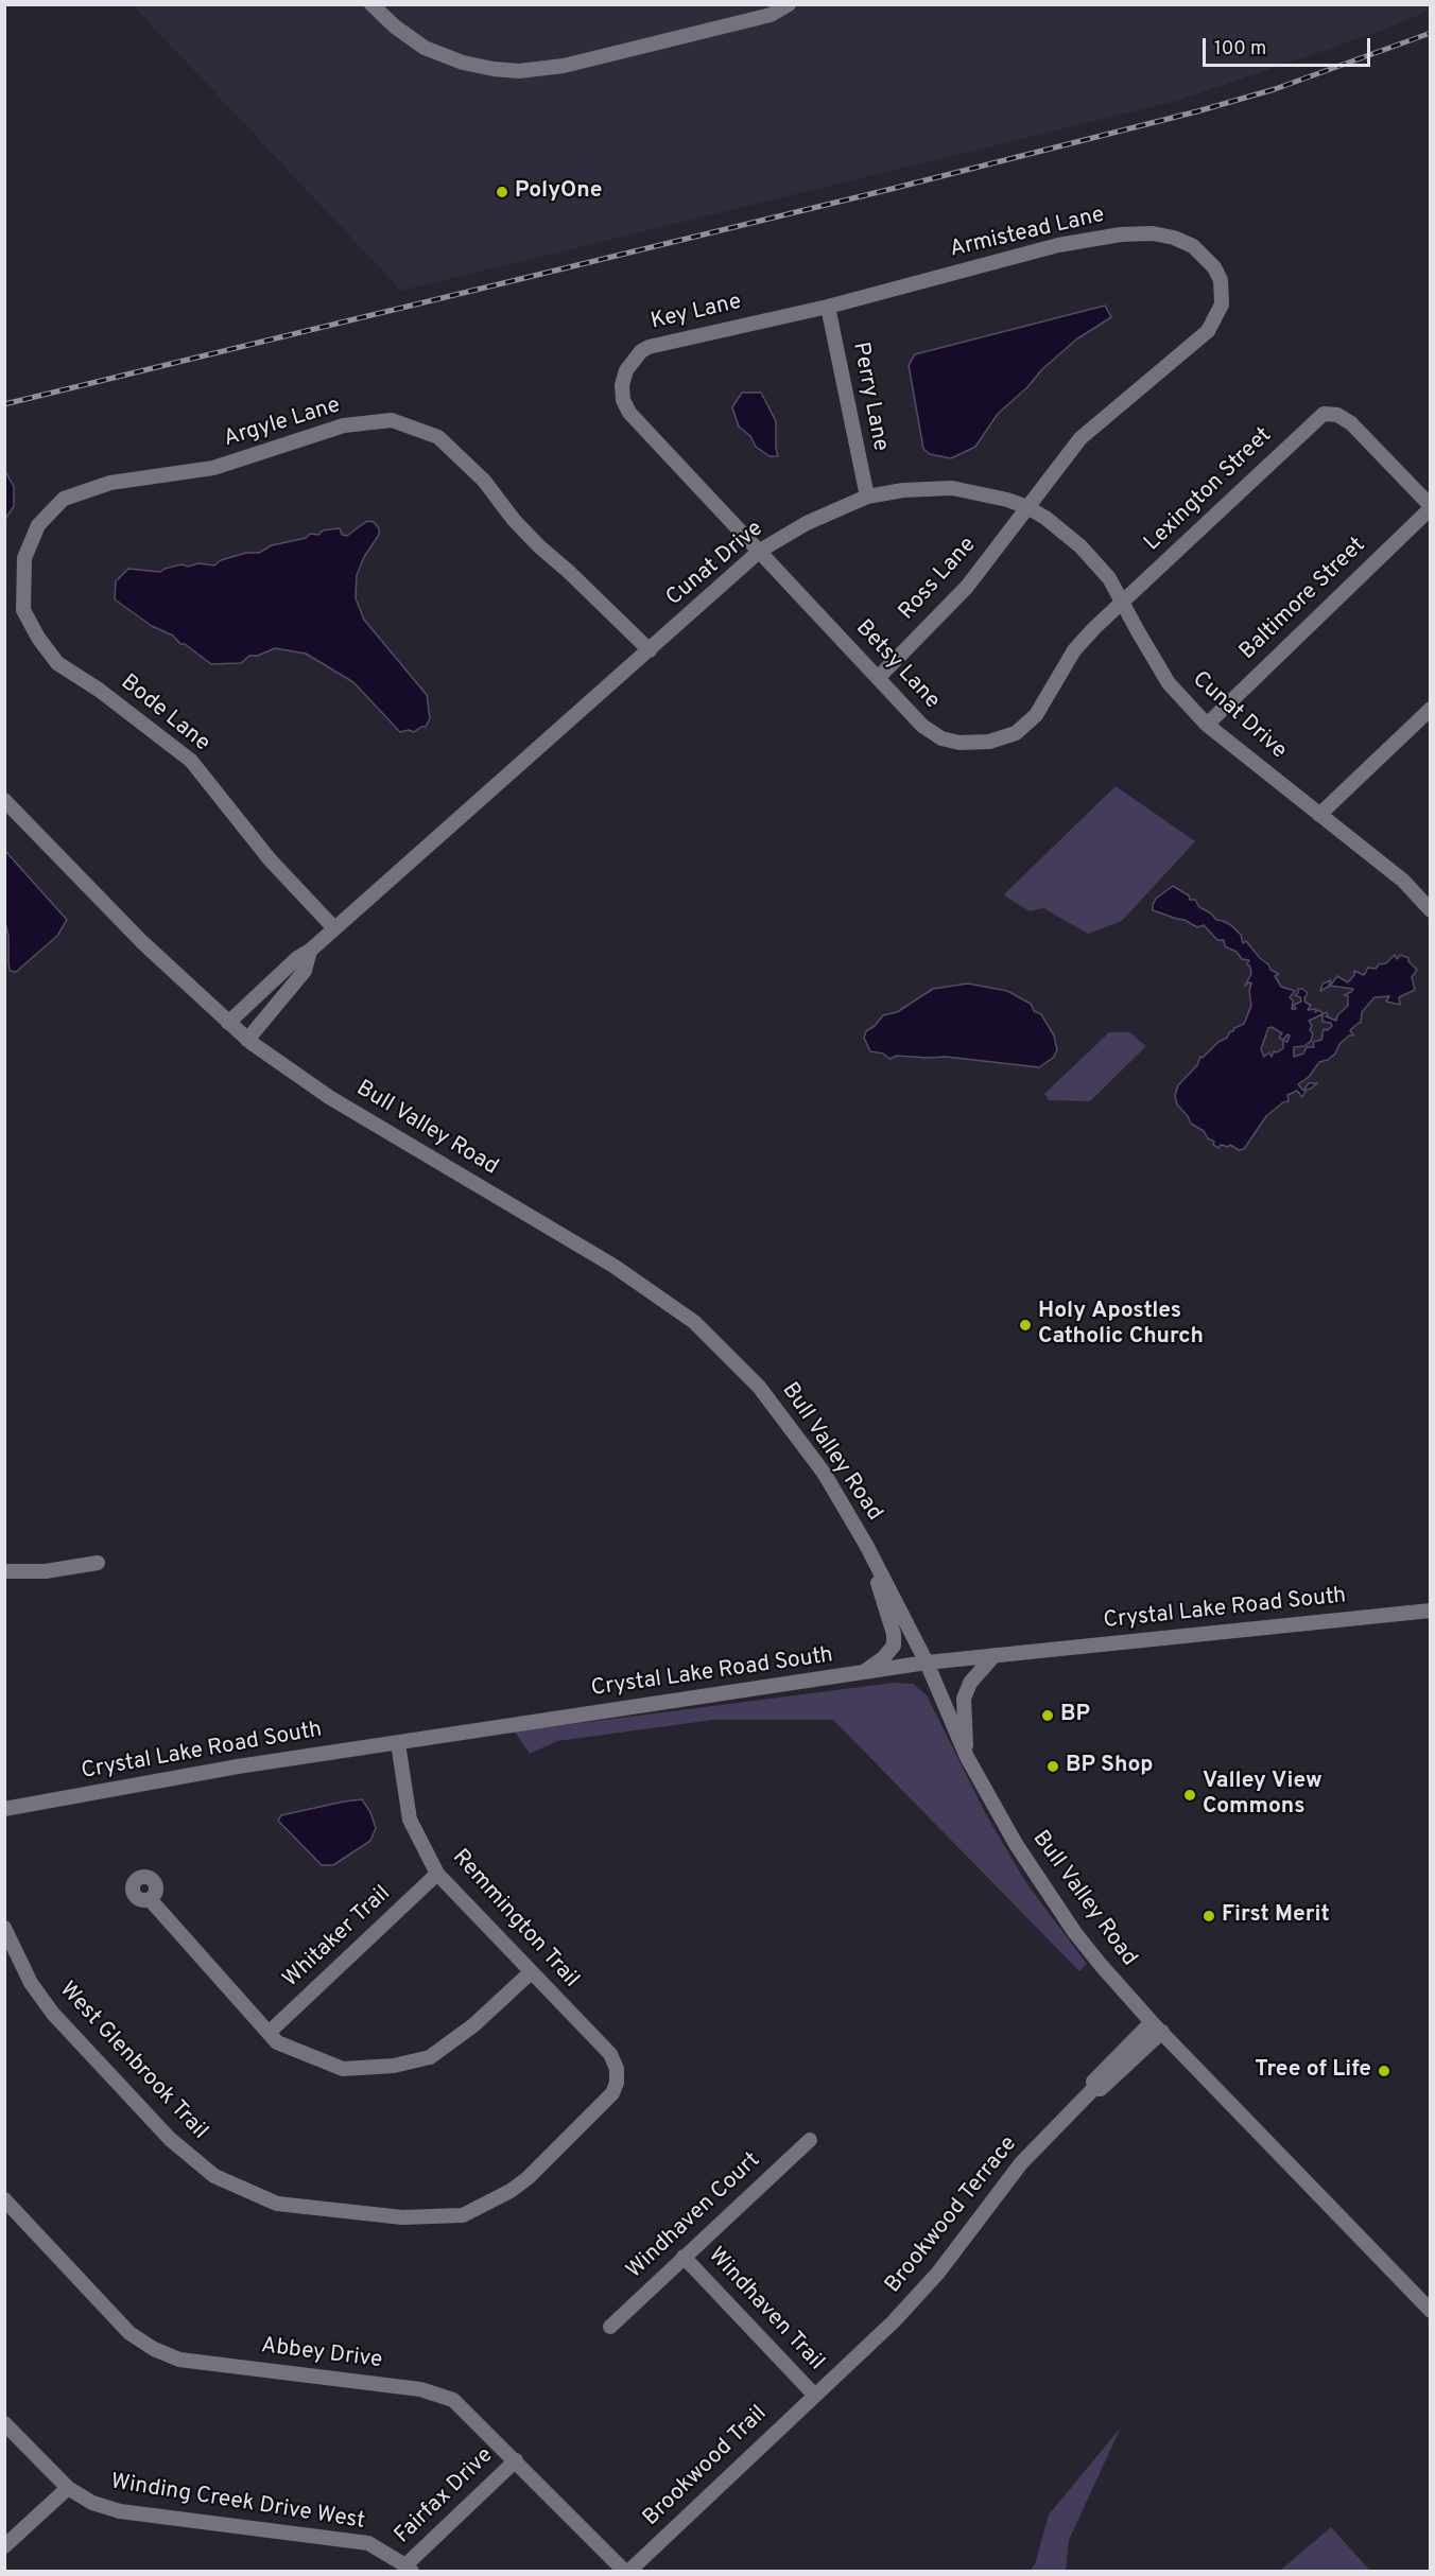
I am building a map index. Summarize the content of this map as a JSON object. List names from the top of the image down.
{
  "streets": {
    "street": [
      "Armistead Lane",
      "Key Lane",
      "Perry Lane",
      "Argyle Lane",
      "Lexington Street",
      "Cunat Drive",
      "Ross Lane",
      "Baltimore Street",
      "Betsy Lane",
      "Bode Lane",
      "Bull Valley Road",
      "Crystal Lake Road South",
      "Remmington Trail",
      "Whitaker Trail",
      "West Glenbrook Trail",
      "Brookwood Terrace",
      "Windhaven Court",
      "Windhaven Trail",
      "Abbey Drive",
      "Brookwood Trail",
      "Fairfax Drive",
      "Winding Creek Drive West"
    ]
  },
  "crossings": [
    ["Armistead Lane", "Key Lane"],
    ["Armistead Lane", "Perry Lane"],
    ["Armistead Lane", "Cunat Drive"],
    ["Armistead Lane", "Ross Lane"],
    ["Key Lane", "Perry Lane"],
    ["Key Lane", "Cunat Drive"],
    ["Key Lane", "Betsy Lane"],
    ["Perry Lane", "Cunat Drive"],
    ["Argyle Lane", "Cunat Drive"],
    ["Argyle Lane", "Bode Lane"],
    ["Lexington Street", "Cunat Drive"],
    ["Lexington Street", "Baltimore Street"],
    ["Lexington Street", "Betsy Lane"],
    ["Cunat Drive", "Ross Lane"],
    ["Cunat Drive", "Baltimore Street"],
    ["Cunat Drive", "Betsy Lane"],
    ["Cunat Drive", "Bode Lane"],
    ["Cunat Drive", "Bull Valley Road"],
    ["Ross Lane", "Betsy Lane"],
    ["Bull Valley Road", "Crystal Lake Road South"],
    ["Bull Valley Road", "Brookwood Terrace"],
    ["Crystal Lake Road South", "Remmington Trail"],
    ["Remmington Trail", "Whitaker Trail"],
    ["Remmington Trail", "West Glenbrook Trail"],
    ["Brookwood Terrace", "Windhaven Trail"],
    ["Brookwood Terrace", "Brookwood Trail"],
    ["Windhaven Court", "Windhaven Trail"],
    ["Windhaven Trail", "Brookwood Trail"],
    ["Abbey Drive", "Brookwood Trail"],
    ["Abbey Drive", "Fairfax Drive"],
    ["Fairfax Drive", "Winding Creek Drive West"]
  ],
  "places": [
    "PolyOne",
    "Holy Apostles Catholic Church",
    "BP",
    "BP Shop",
    "Valley View Commons",
    "First Merit",
    "Tree of Life"
  ],
  "scale_bar": "100 m"
}
